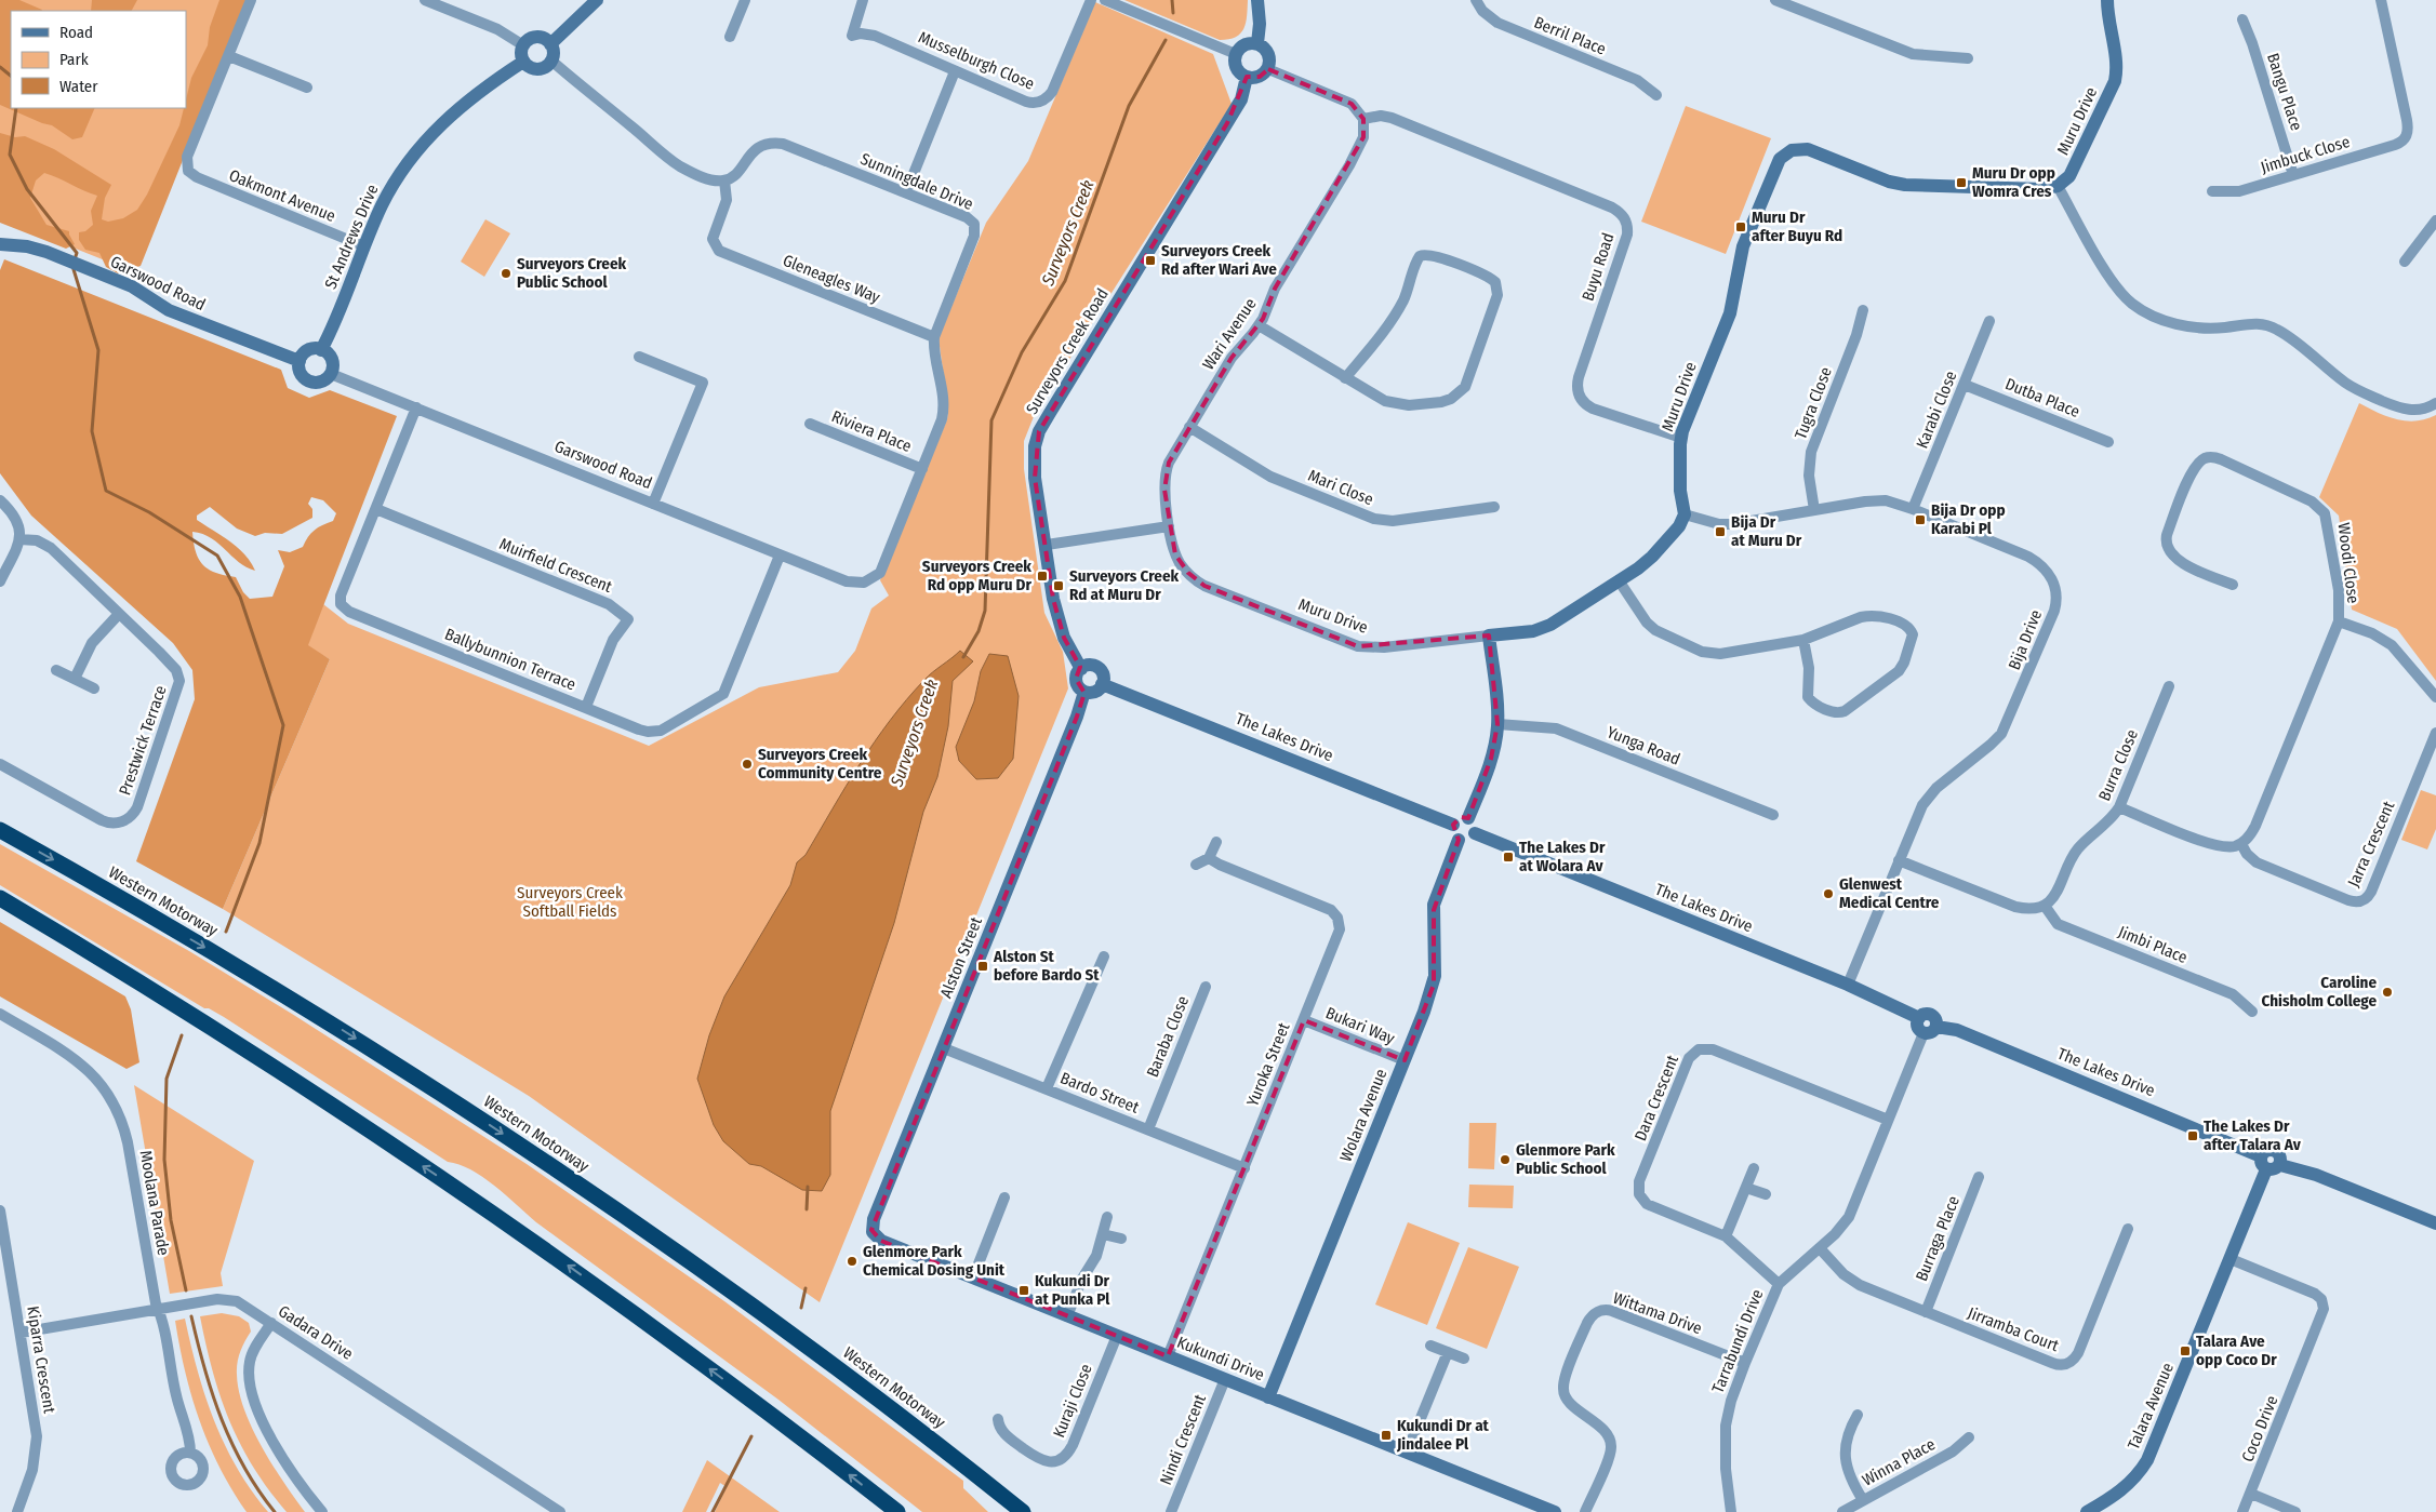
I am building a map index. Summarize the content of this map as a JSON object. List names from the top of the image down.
{
  "streets": {
    "highway": ["Western Motorway"],
    "street": [
      "Berril Place",
      "Musselburgh Close",
      "Bangu Place",
      "Muru Drive",
      "Jimbuck Close",
      "Sunningdale Drive",
      "Oakmont Avenue",
      "St Andrews Drive",
      "Buyu Road",
      "Gleneagles Way",
      "Garswood Road",
      "Wari Avenue",
      "Surveyors Creek Road",
      "Dutba Place",
      "Tugra Close",
      "Karabi Close",
      "Riviera Place",
      "Mari Close",
      "Woodi Close",
      "Muirfield Crescent",
      "Bija Drive",
      "Ballybunnion Terrace",
      "The Lakes Drive",
      "Prestwick Terrace",
      "Yunga Road",
      "Burra Close",
      "Jarra Crescent",
      "Jimbi Place",
      "Alston Street",
      "Bukari Way",
      "Baraba Close",
      "Yuroka Street",
      "Bardo Street",
      "Dara Crescent",
      "Wolara Avenue",
      "Moolana Parade",
      "Burraga Place",
      "Wittama Drive",
      "Jirramba Court",
      "Gadara Drive",
      "Tarrabundi Drive",
      "Kukundi Drive",
      "Kiparra Crescent",
      "Kuraji Close",
      "Talara Avenue",
      "Coco Drive",
      "Nindi Crescent",
      "Winna Place"
    ]
  },
  "crossings": [
    ["Bangu Place", "Jimbuck Close"],
    ["Muru Drive", "Buyu Road"],
    ["Muru Drive", "Wari Avenue"],
    ["Muru Drive", "Bija Drive"],
    ["Sunningdale Drive", "Gleneagles Way"],
    ["Sunningdale Drive", "Garswood Road"],
    ["Sunningdale Drive", "Riviera Place"],
    ["Oakmont Avenue", "St Andrews Drive"],
    ["St Andrews Drive", "Garswood Road"],
    ["Buyu Road", "Wari Avenue"],
    ["Garswood Road", "Ballybunnion Terrace"],
    ["Wari Avenue", "Mari Close"],
    ["Surveyors Creek Road", "The Lakes Drive"],
    ["Surveyors Creek Road", "Alston Street"],
    ["Dutba Place", "Karabi Close"],
    ["Tugra Close", "Bija Drive"],
    ["Karabi Close", "Bija Drive"],
    ["Woodi Close", "Jarra Crescent"],
    ["Muirfield Crescent", "Ballybunnion Terrace"],
    ["Bija Drive", "The Lakes Drive"],
    ["The Lakes Drive", "Alston Street"],
    ["The Lakes Drive", "Wolara Avenue"],
    ["The Lakes Drive", "Tarrabundi Drive"],
    ["The Lakes Drive", "Talara Avenue"],
    ["Burra Close", "Jimbi Place"],
    ["Alston Street", "Bardo Street"],
    ["Alston Street", "Kukundi Drive"],
    ["Bukari Way", "Yuroka Street"],
    ["Bukari Way", "Wolara Avenue"],
    ["Baraba Close", "Bardo Street"],
    ["Yuroka Street", "Bardo Street"],
    ["Yuroka Street", "Kukundi Drive"],
    ["Dara Crescent", "Tarrabundi Drive"],
    ["Wolara Avenue", "Kukundi Drive"],
    ["Moolana Parade", "Gadara Drive"],
    ["Burraga Place", "Jirramba Court"],
    ["Wittama Drive", "Tarrabundi Drive"],
    ["Jirramba Court", "Tarrabundi Drive"],
    ["Gadara Drive", "Kiparra Crescent"],
    ["Kukundi Drive", "Kuraji Close"],
    ["Kukundi Drive", "Nindi Crescent"],
    ["Talara Avenue", "Coco Drive"]
  ],
  "water": ["Surveyors Creek"],
  "parks": ["Surveyors Creek Softball Fields"],
  "places": {
    "transit": [
      "Muru Dr opp Womra Cres",
      "Muru Dr after Buyu Rd",
      "Surveyors Creek Rd after Wari Ave",
      "Bija Dr opp Karabi Pl",
      "Bija Dr at Muru Dr",
      "Surveyors Creek Rd opp Muru Dr",
      "Surveyors Creek Rd at Muru Dr",
      "The Lakes Dr at Wolara Av",
      "Alston St before Bardo St",
      "The Lakes Dr after Talara Av",
      "Kukundi Dr at Punka Pl",
      "Talara Ave opp Coco Dr",
      "Kukundi Dr at Jindalee Pl"
    ],
    "other": [
      "Surveyors Creek Public School",
      "Surveyors Creek Community Centre",
      "Glenwest Medical Centre",
      "Caroline Chisholm College",
      "Glenmore Park Public School",
      "Glenmore Park Chemical Dosing Unit"
    ]
  },
  "legend": ["Road", "Park", "Water"]
}
